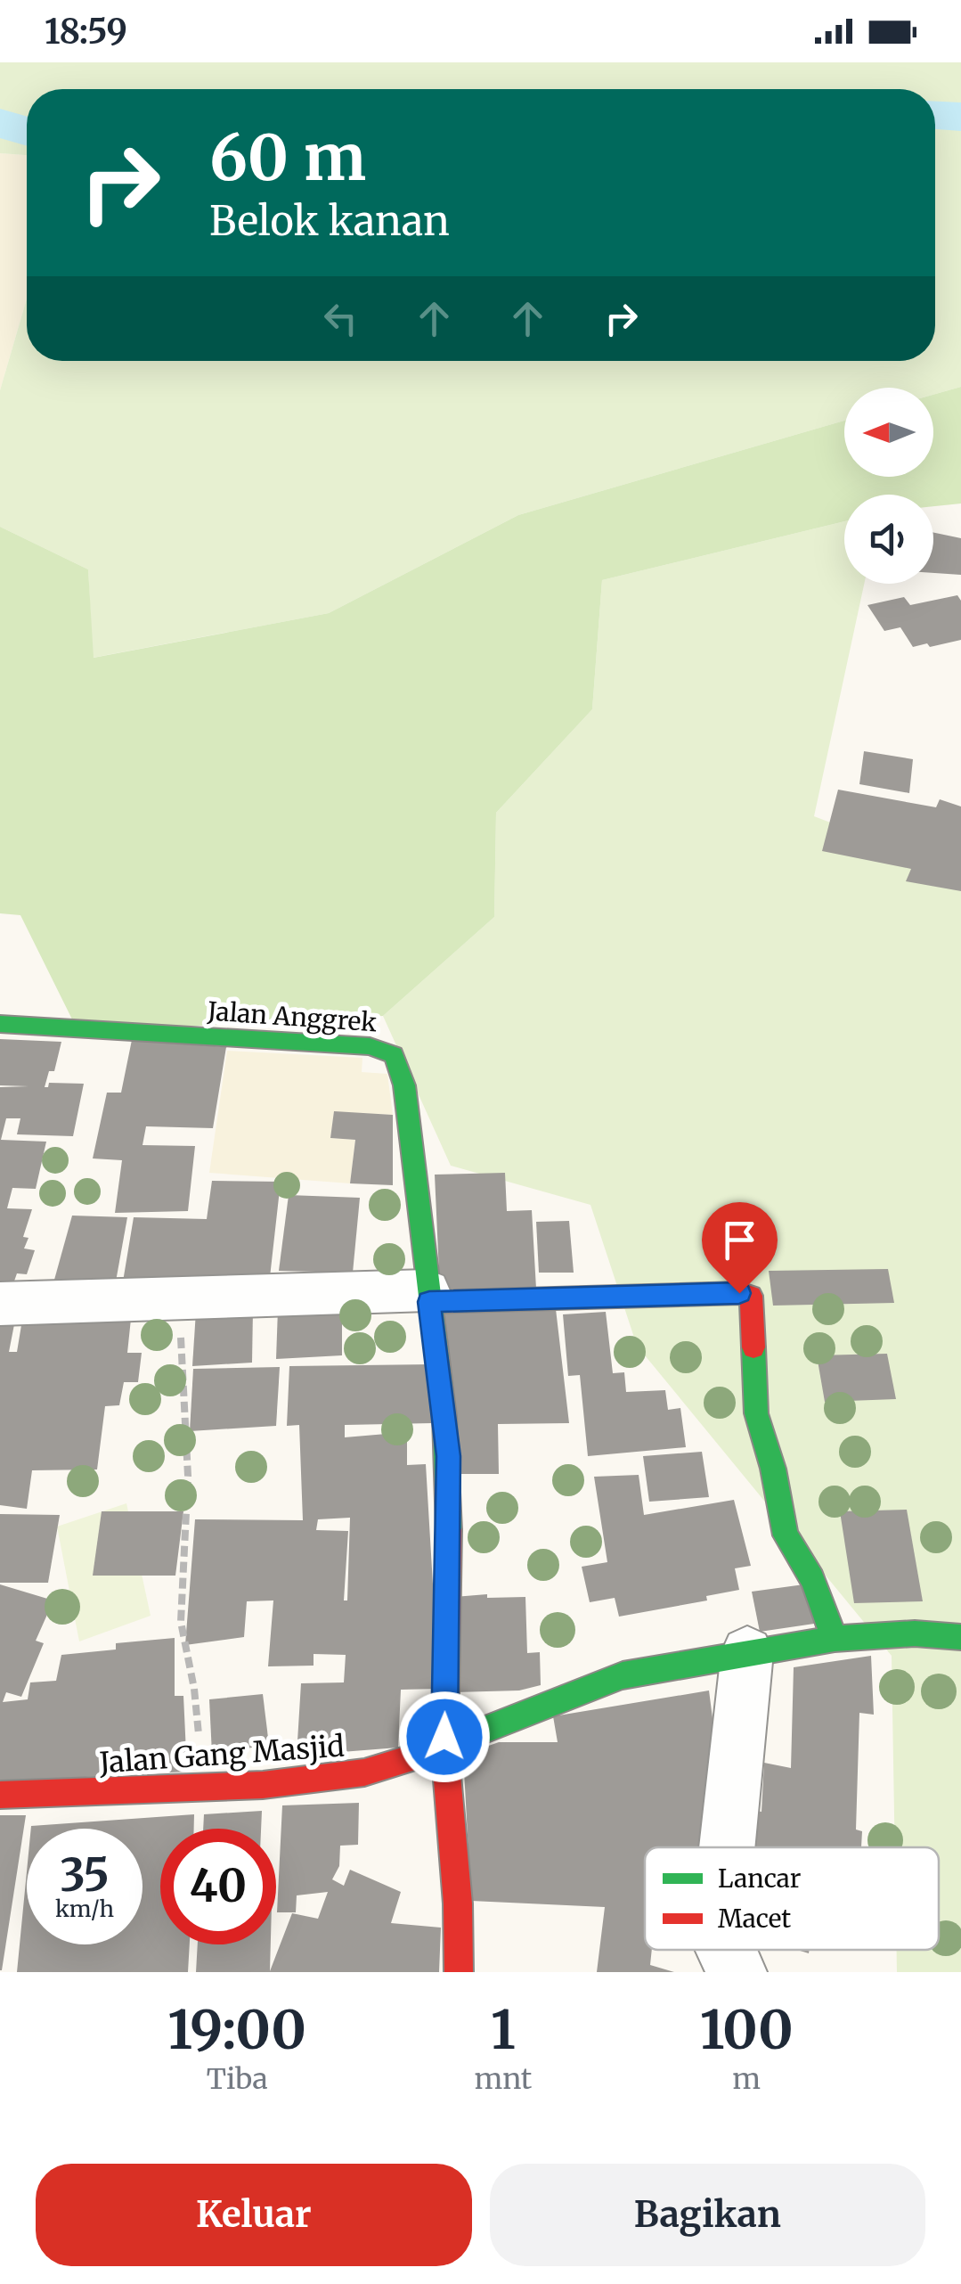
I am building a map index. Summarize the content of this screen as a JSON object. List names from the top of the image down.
{
  "streets": {
    "street": ["Jalan Anggrek", "Jalan Gang Masjid"]
  },
  "legend": ["Lancar", "Macet"],
  "north": "left",
  "page": {
    "status": "18:59",
    "turn": ["60 m", "Belok kanan"],
    "speed": "35 km/h",
    "limit": "40",
    "eta": [
      "19:00",
      "Tiba",
      "1",
      "mnt",
      "100",
      "m"
    ],
    "buttons": ["Keluar", "Bagikan"]
  }
}
